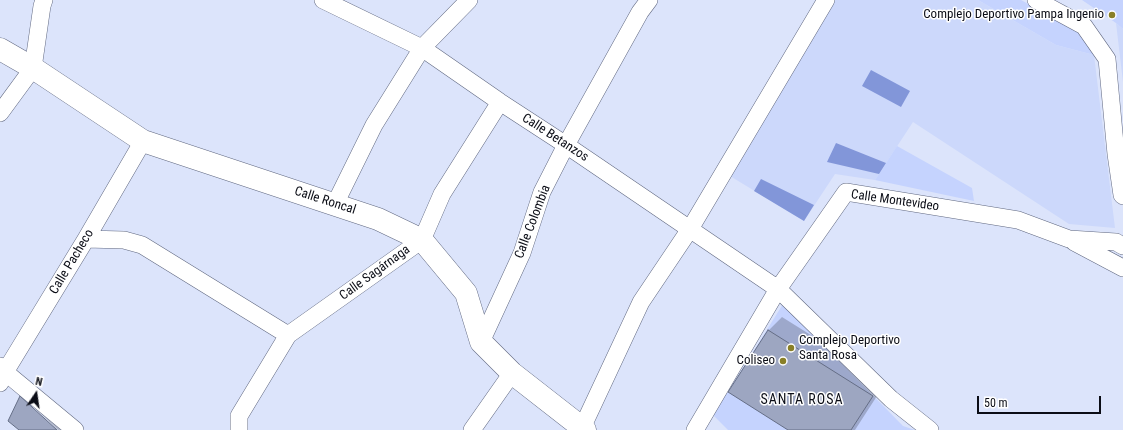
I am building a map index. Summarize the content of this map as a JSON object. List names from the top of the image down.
{
  "streets": {
    "main road": ["Calle Roncal"],
    "street": [
      "Calle Betanzos",
      "Calle Montevideo",
      "Calle Colombia",
      "Calle Pacheco",
      "Calle Sagárnaga"
    ]
  },
  "crossings": [
    ["Calle Betanzos", "Calle Montevideo"],
    ["Calle Betanzos", "Calle Colombia"],
    ["Calle Betanzos", "Calle Sagárnaga"],
    ["Calle Roncal", "Calle Colombia"],
    ["Calle Roncal", "Calle Pacheco"],
    ["Calle Roncal", "Calle Sagárnaga"]
  ],
  "districts": ["SANTA ROSA"],
  "places": ["Complejo Deportivo Pampa Ingenio", "Complejo Deportivo Santa Rosa", "Coliseo"],
  "scale_bar": "50 m",
  "north": "top"
}
